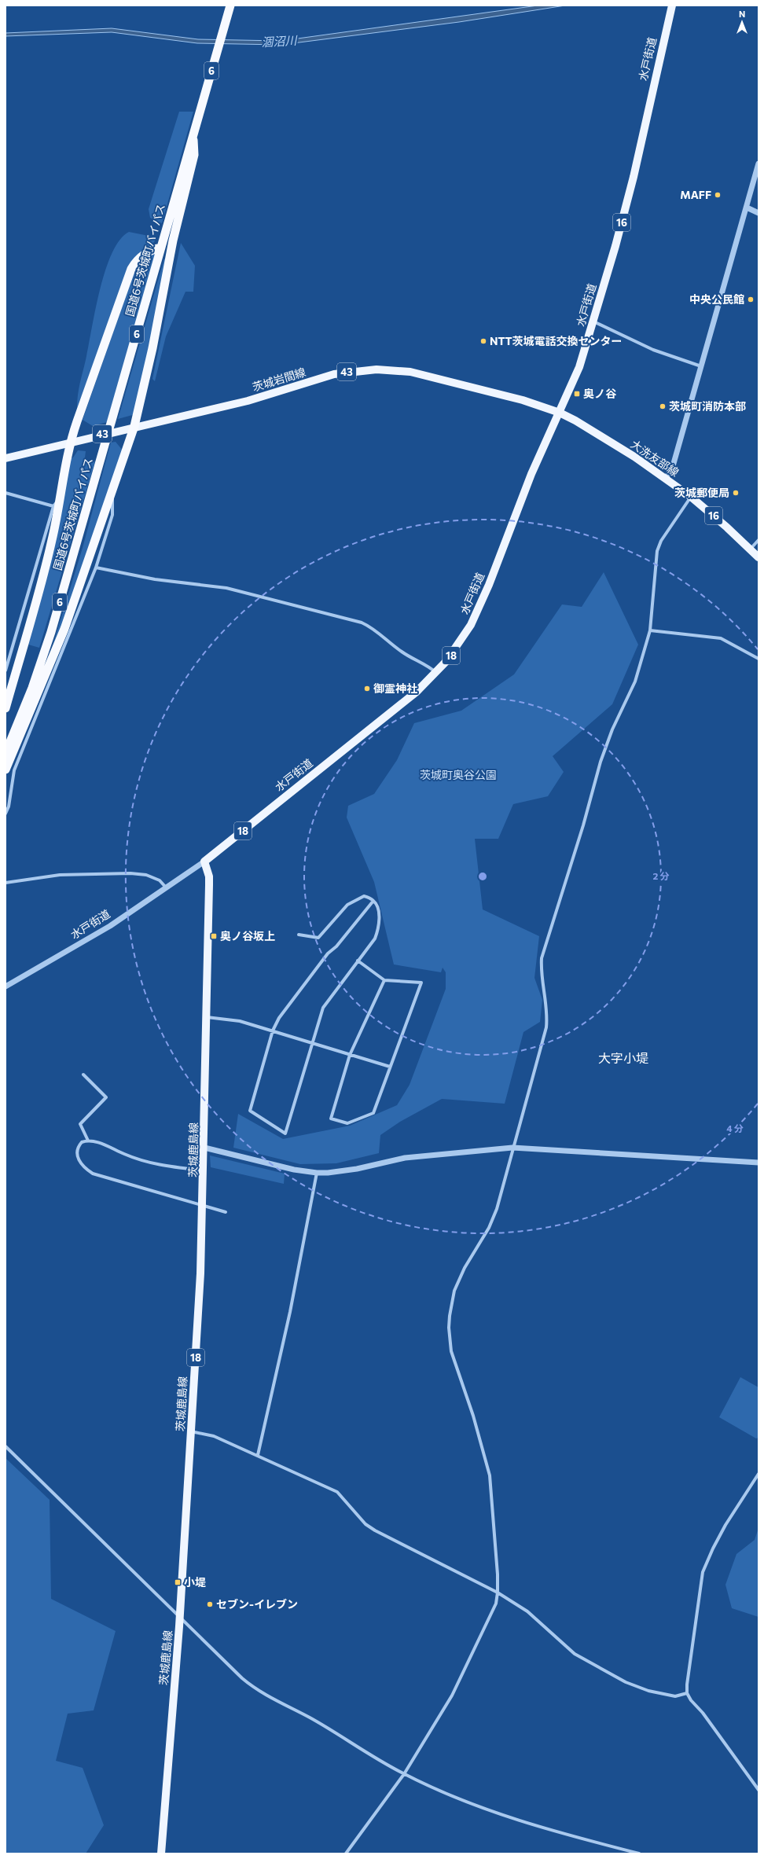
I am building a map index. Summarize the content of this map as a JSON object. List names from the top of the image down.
{
  "streets": {
    "highway": ["6", "国道6号茨城町バイパス"],
    "main road": [
      "水戸街道",
      "16",
      "43",
      "茨城岩間線",
      "大洗友部線",
      "18",
      "茨城鹿島線"
    ]
  },
  "crossings": [
    ["水戸街道", "茨城岩間線"],
    ["水戸街道", "大洗友部線"],
    ["水戸街道", "茨城鹿島線"],
    ["茨城岩間線", "大洗友部線"]
  ],
  "districts": ["大字小堤"],
  "water": ["涸沼川"],
  "parks": ["茨城町奥谷公園"],
  "places": {
    "other": [
      "MAFF",
      "中央公民館",
      "NTT茨城電話交換センター",
      "茨城町消防本部",
      "茨城郵便局",
      "御霊神社",
      "セブン-イレブン"
    ],
    "transit": ["奥ノ谷", "奥ノ谷坂上", "小堤"]
  },
  "north": "top",
  "rings": ["2 分", "4 分"]
}
